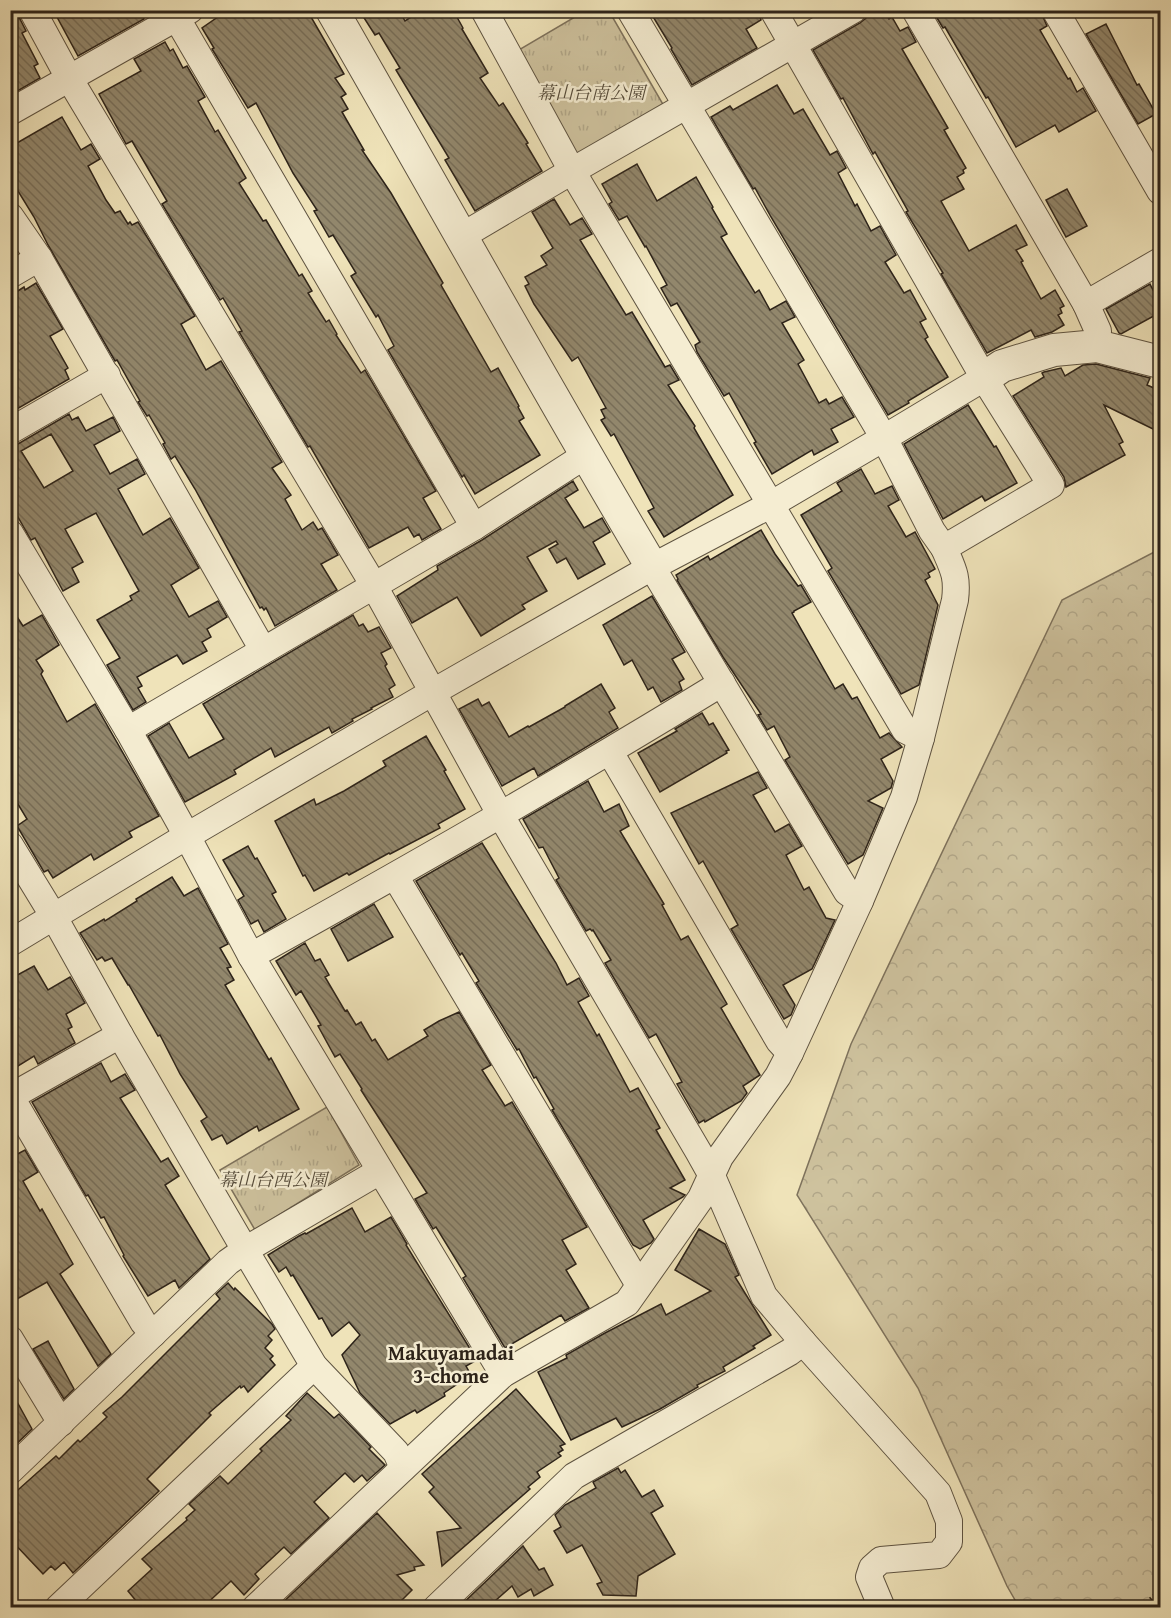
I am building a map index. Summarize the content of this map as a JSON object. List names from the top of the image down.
{
  "districts": ["Makuyamadai 3-chome"],
  "parks": ["幕山台南公園", "幕山台西公園"]
}
